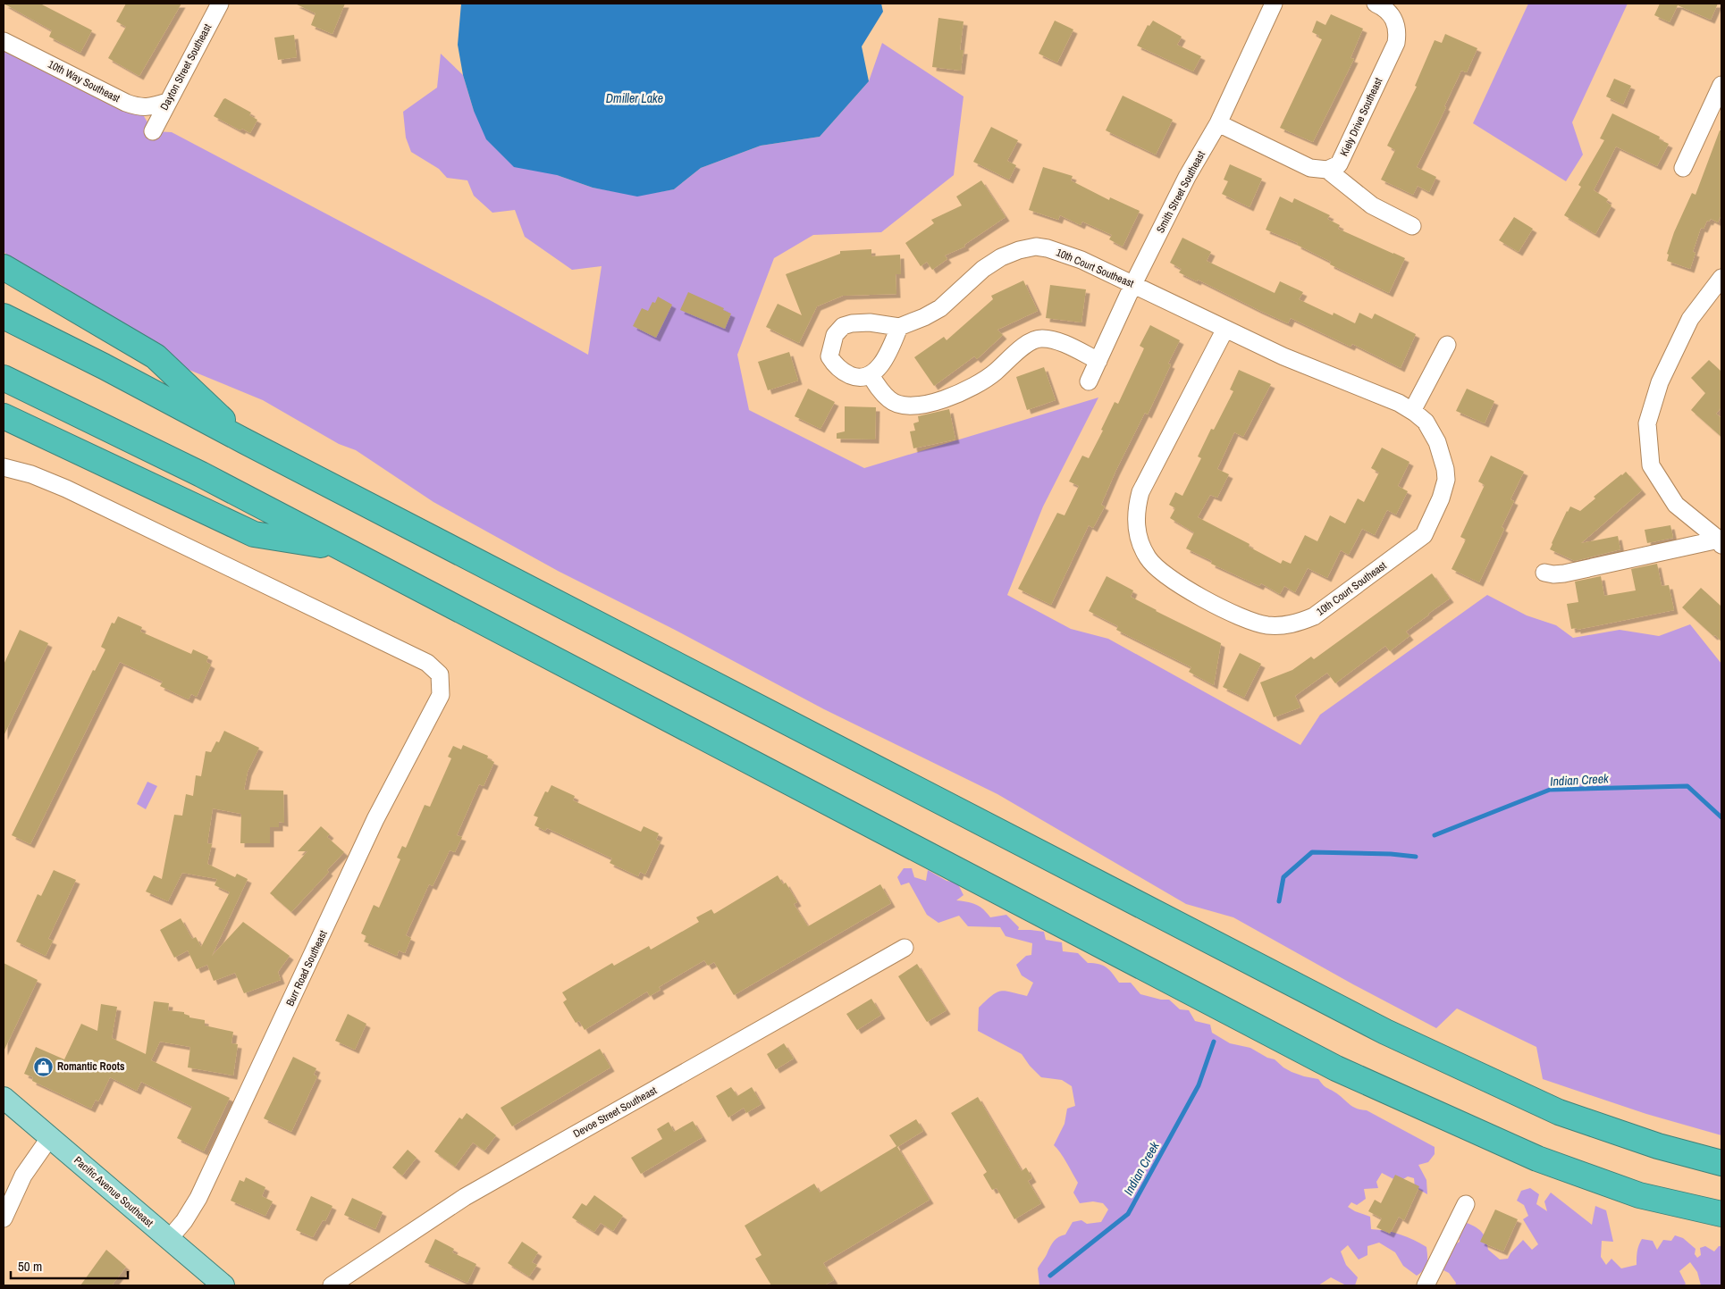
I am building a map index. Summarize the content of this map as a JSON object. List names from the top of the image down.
{
  "streets": {
    "main road": ["Pacific Avenue Southeast"],
    "street": [
      "Dayton Street Southeast",
      "10th Way Southeast",
      "Kiely Drive Southeast",
      "Smith Street Southeast",
      "10th Court Southeast",
      "Burr Road Southeast",
      "Devoe Street Southeast"
    ]
  },
  "crossings": [
    ["Dayton Street Southeast", "10th Way Southeast"],
    ["Smith Street Southeast", "10th Court Southeast"],
    ["Burr Road Southeast", "Pacific Avenue Southeast"]
  ],
  "water": ["Dmiller Lake", "Indian Creek"],
  "places": {
    "shop": ["Romantic Roots"]
  },
  "scale_bar": "50 m"
}
